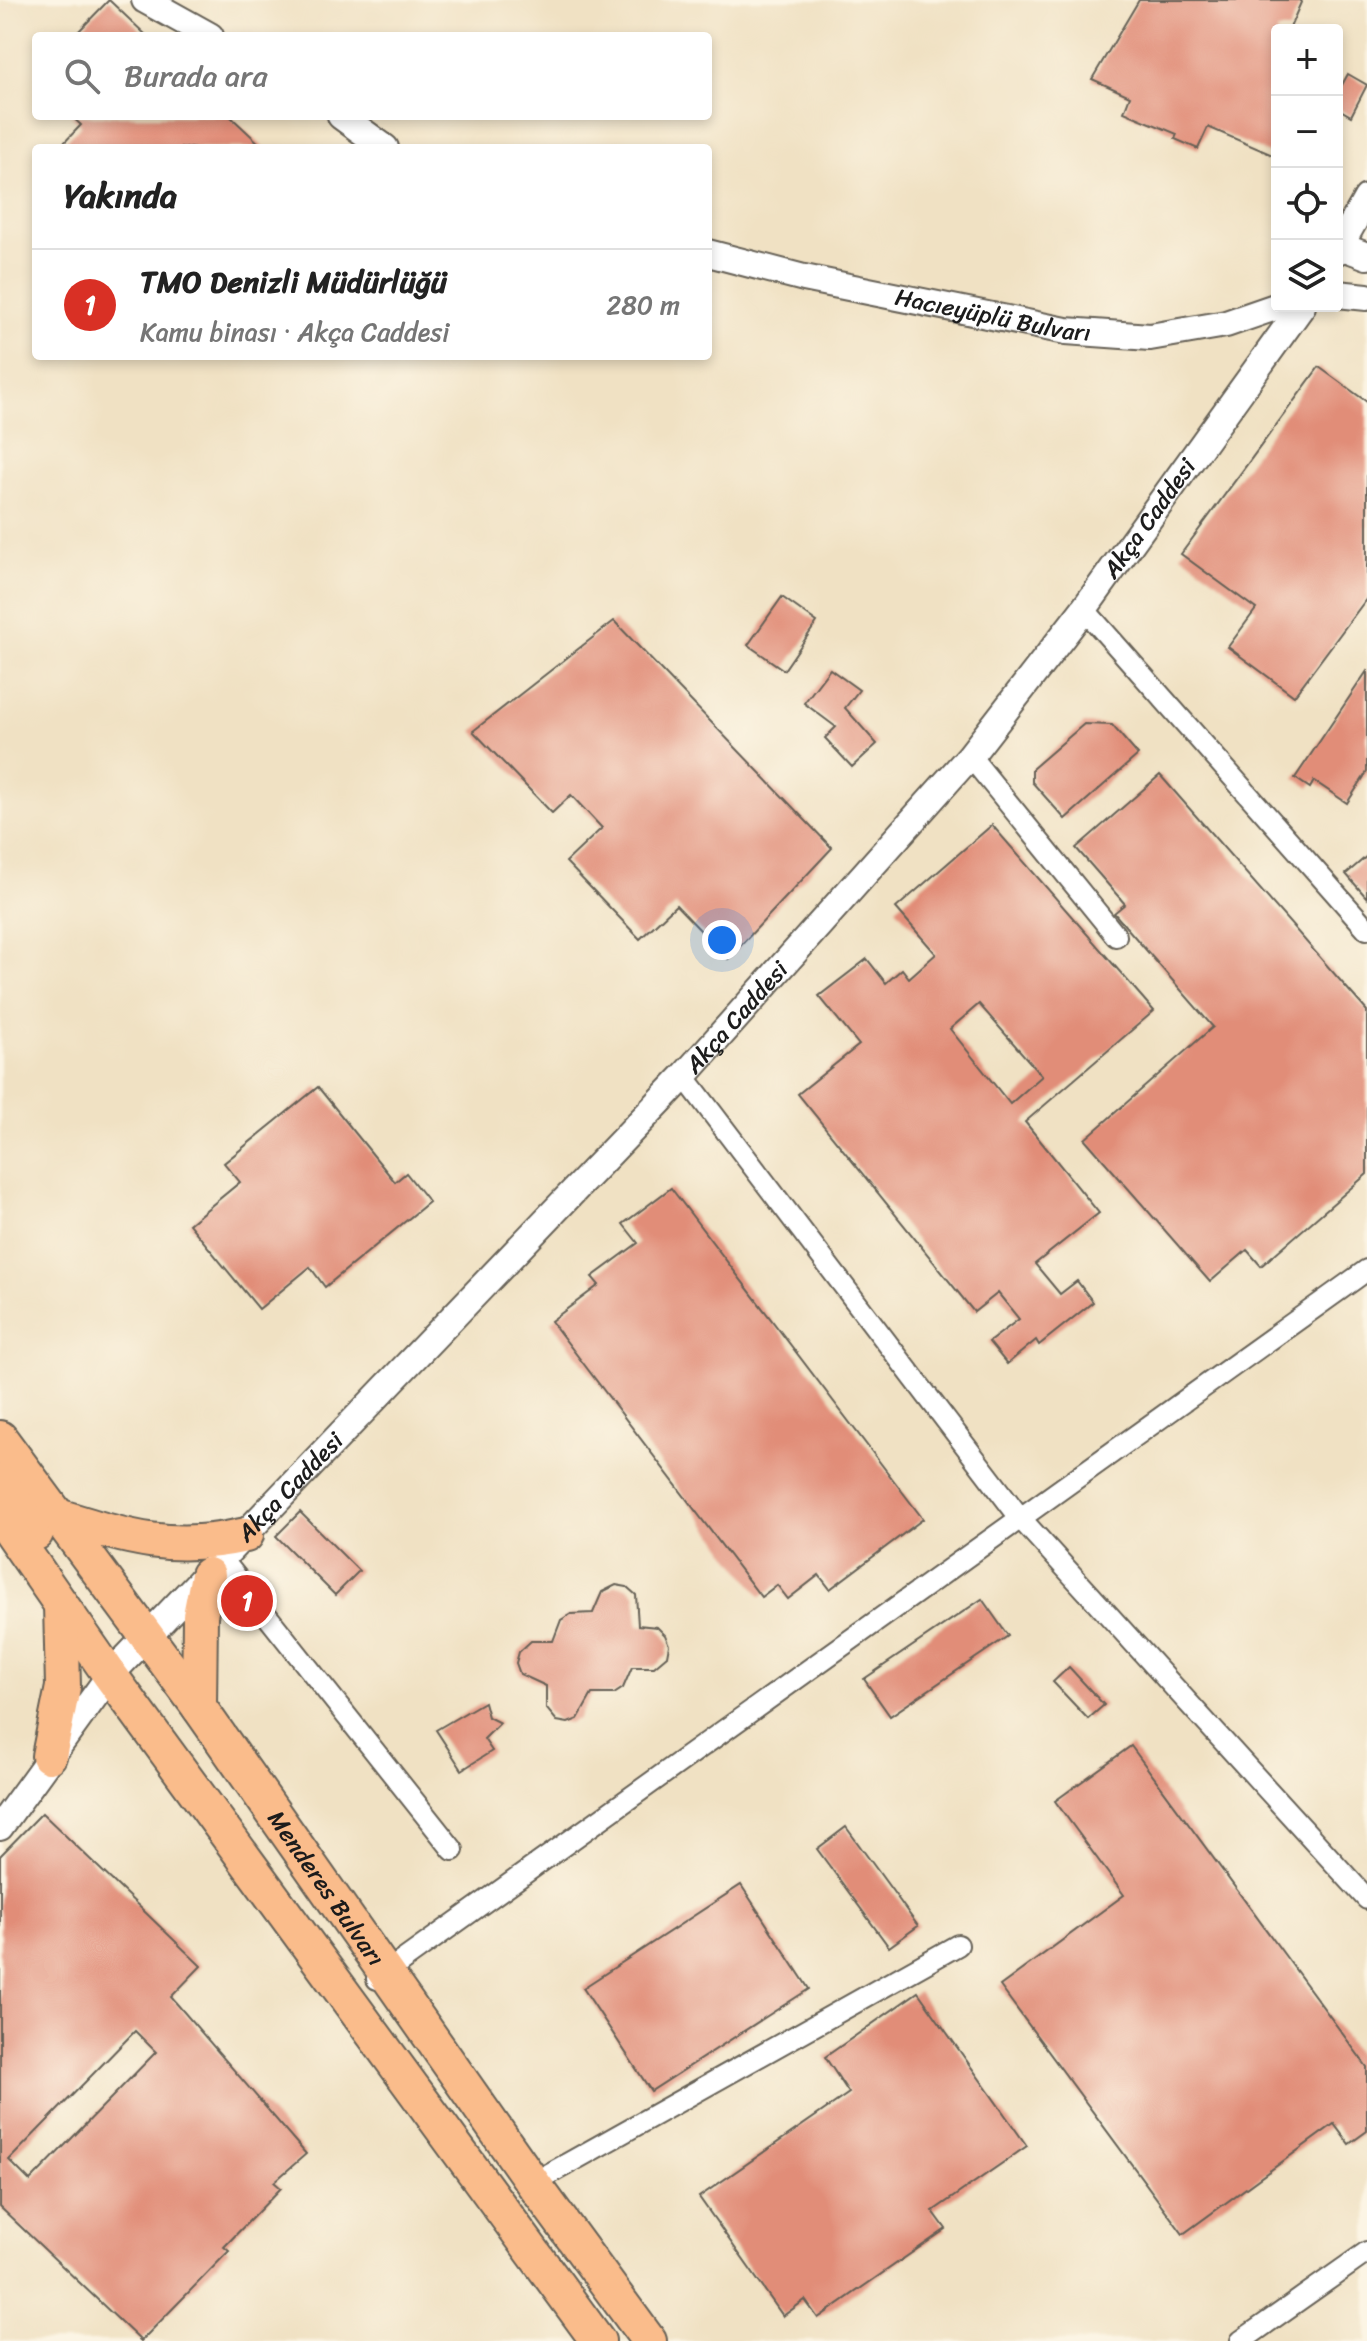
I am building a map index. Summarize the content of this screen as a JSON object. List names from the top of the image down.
{
  "streets": {
    "main road": ["Menderes Bulvarı"],
    "street": ["Hacıeyüplü Bulvarı", "Akça Caddesi"]
  },
  "crossings": [
    ["Akça Caddesi", "Menderes Bulvarı"]
  ],
  "page": {
    "map_buttons": ["+", "−"],
    "search": "Burada ara",
    "heading": "Yakında",
    "list": [
      {
        "mark": "1",
        "name": "TMO Denizli Müdürlüğü",
        "note": "Kamu binası · Akça Caddesi",
        "value": "280 m"
      }
    ],
    "pins": "1"
  }
}
